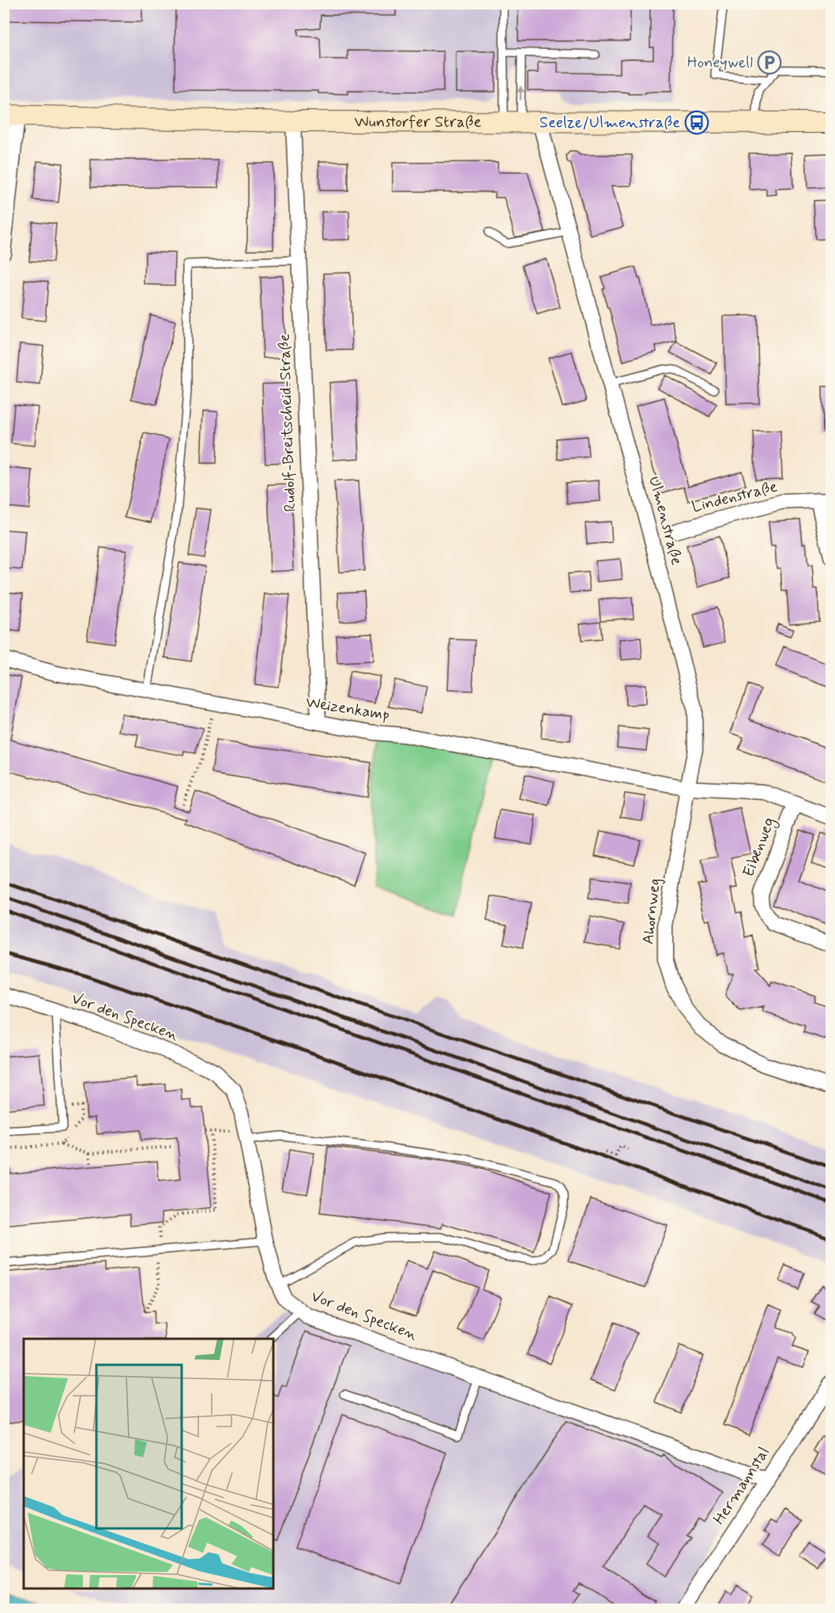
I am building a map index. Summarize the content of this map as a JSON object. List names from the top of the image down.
{
  "streets": {
    "street": [
      "Wunstorfer Straße",
      "Rudolf-Breitscheid-Straße",
      "Lindenstraße",
      "Ulmenstraße",
      "Weizenkamp",
      "Eibenweg",
      "Ahornweg",
      "Vor den Specken",
      "Hermannstal"
    ]
  },
  "crossings": [
    ["Wunstorfer Straße", "Rudolf-Breitscheid-Straße"],
    ["Wunstorfer Straße", "Ulmenstraße"],
    ["Rudolf-Breitscheid-Straße", "Weizenkamp"],
    ["Ulmenstraße", "Weizenkamp"],
    ["Ulmenstraße", "Ahornweg"],
    ["Weizenkamp", "Ahornweg"],
    ["Vor den Specken", "Hermannstal"]
  ],
  "places": {
    "parking": ["Honeywell"],
    "bus stop": ["Seelze/Ulmenstraße"]
  }
}
